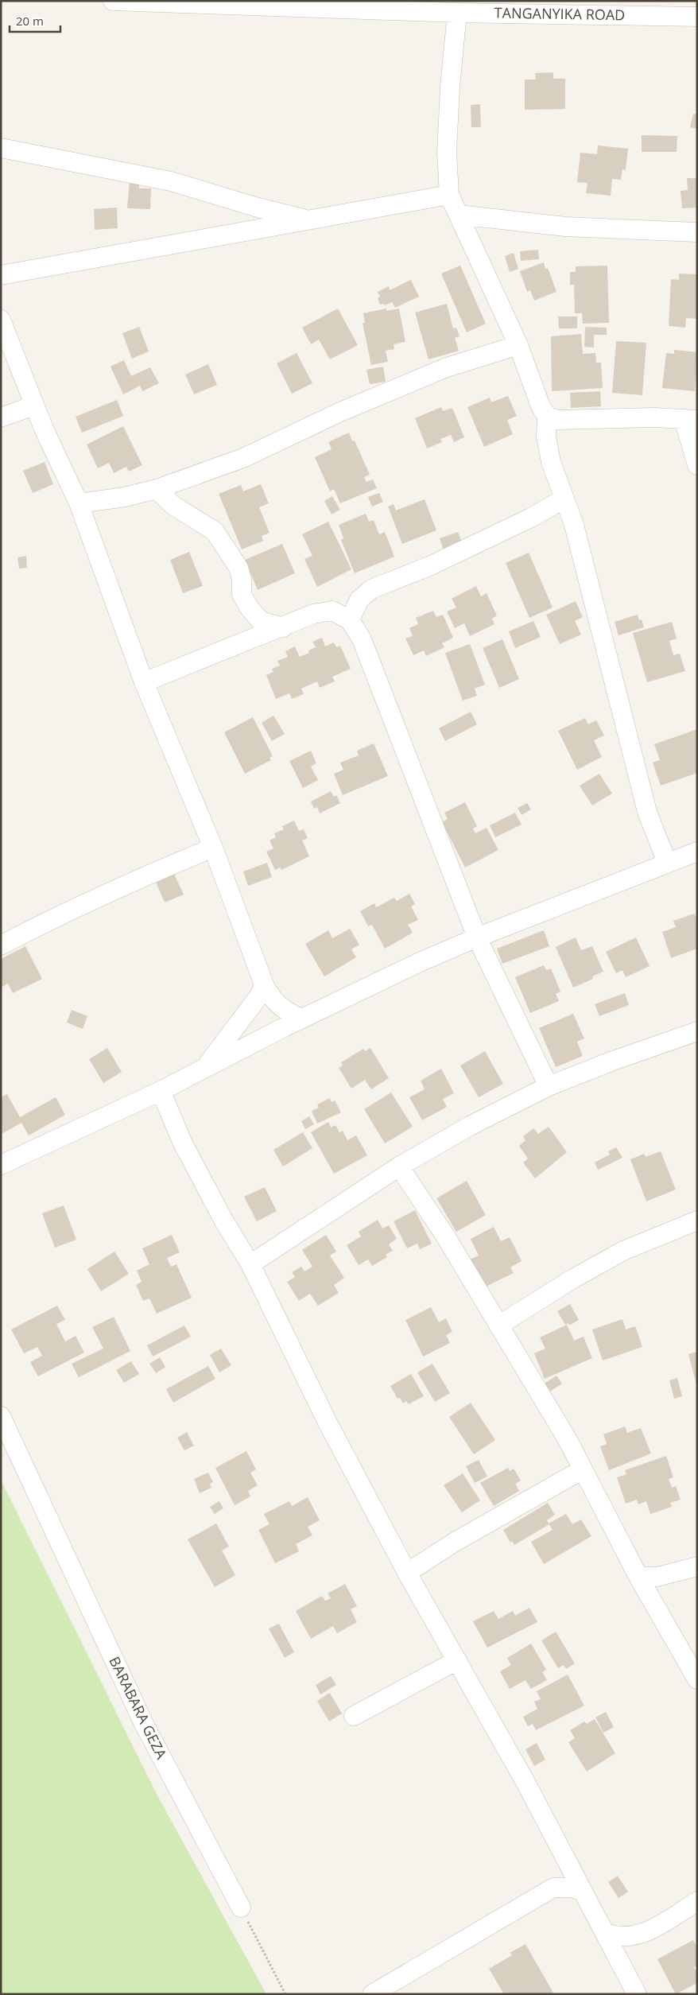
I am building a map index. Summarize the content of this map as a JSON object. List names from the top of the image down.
{
  "streets": {
    "street": ["TANGANYIKA ROAD", "BARABARA GEZA"]
  },
  "scale_bar": "20 m"
}
